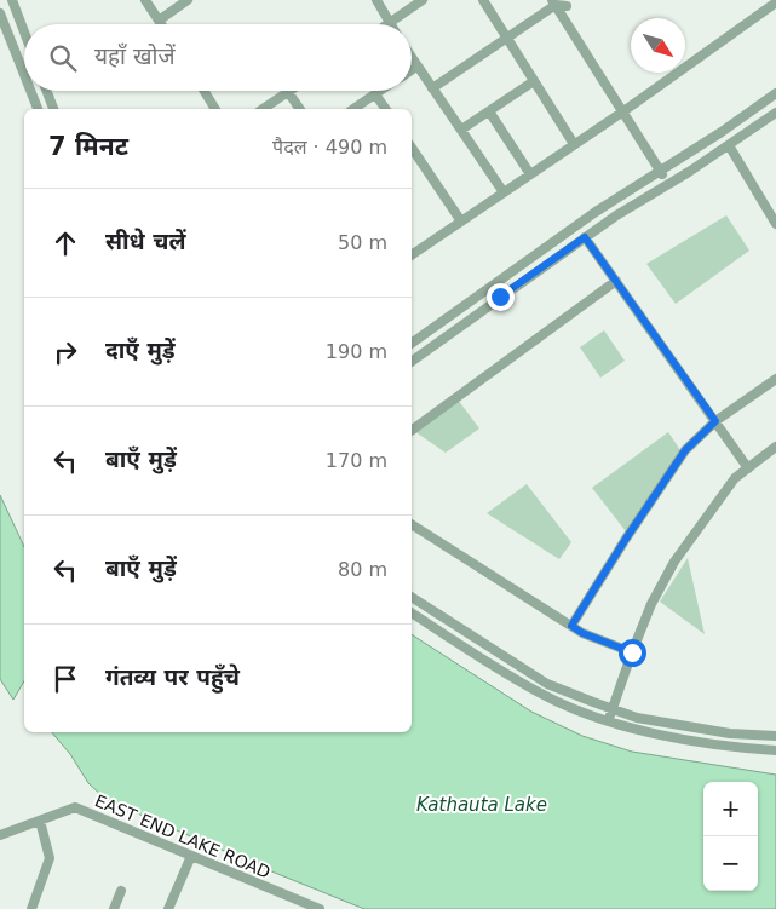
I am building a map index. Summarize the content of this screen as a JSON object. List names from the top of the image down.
{
  "streets": {
    "street": ["EAST END LAKE ROAD"]
  },
  "water": ["Kathauta Lake"],
  "north": "bottom right",
  "page": {
    "search": "यहाँ खोजें",
    "heading": ["7 मिनट", "पैदल · 490 m"],
    "list": [
      ["सीधे चलें", "50 m"],
      ["दाएँ मुड़ें", "190 m"],
      ["बाएँ मुड़ें", "170 m"],
      ["बाएँ मुड़ें", "80 m"],
      "गंतव्य पर पहुँचे"
    ],
    "map_buttons": ["+", "−"]
  }
}
